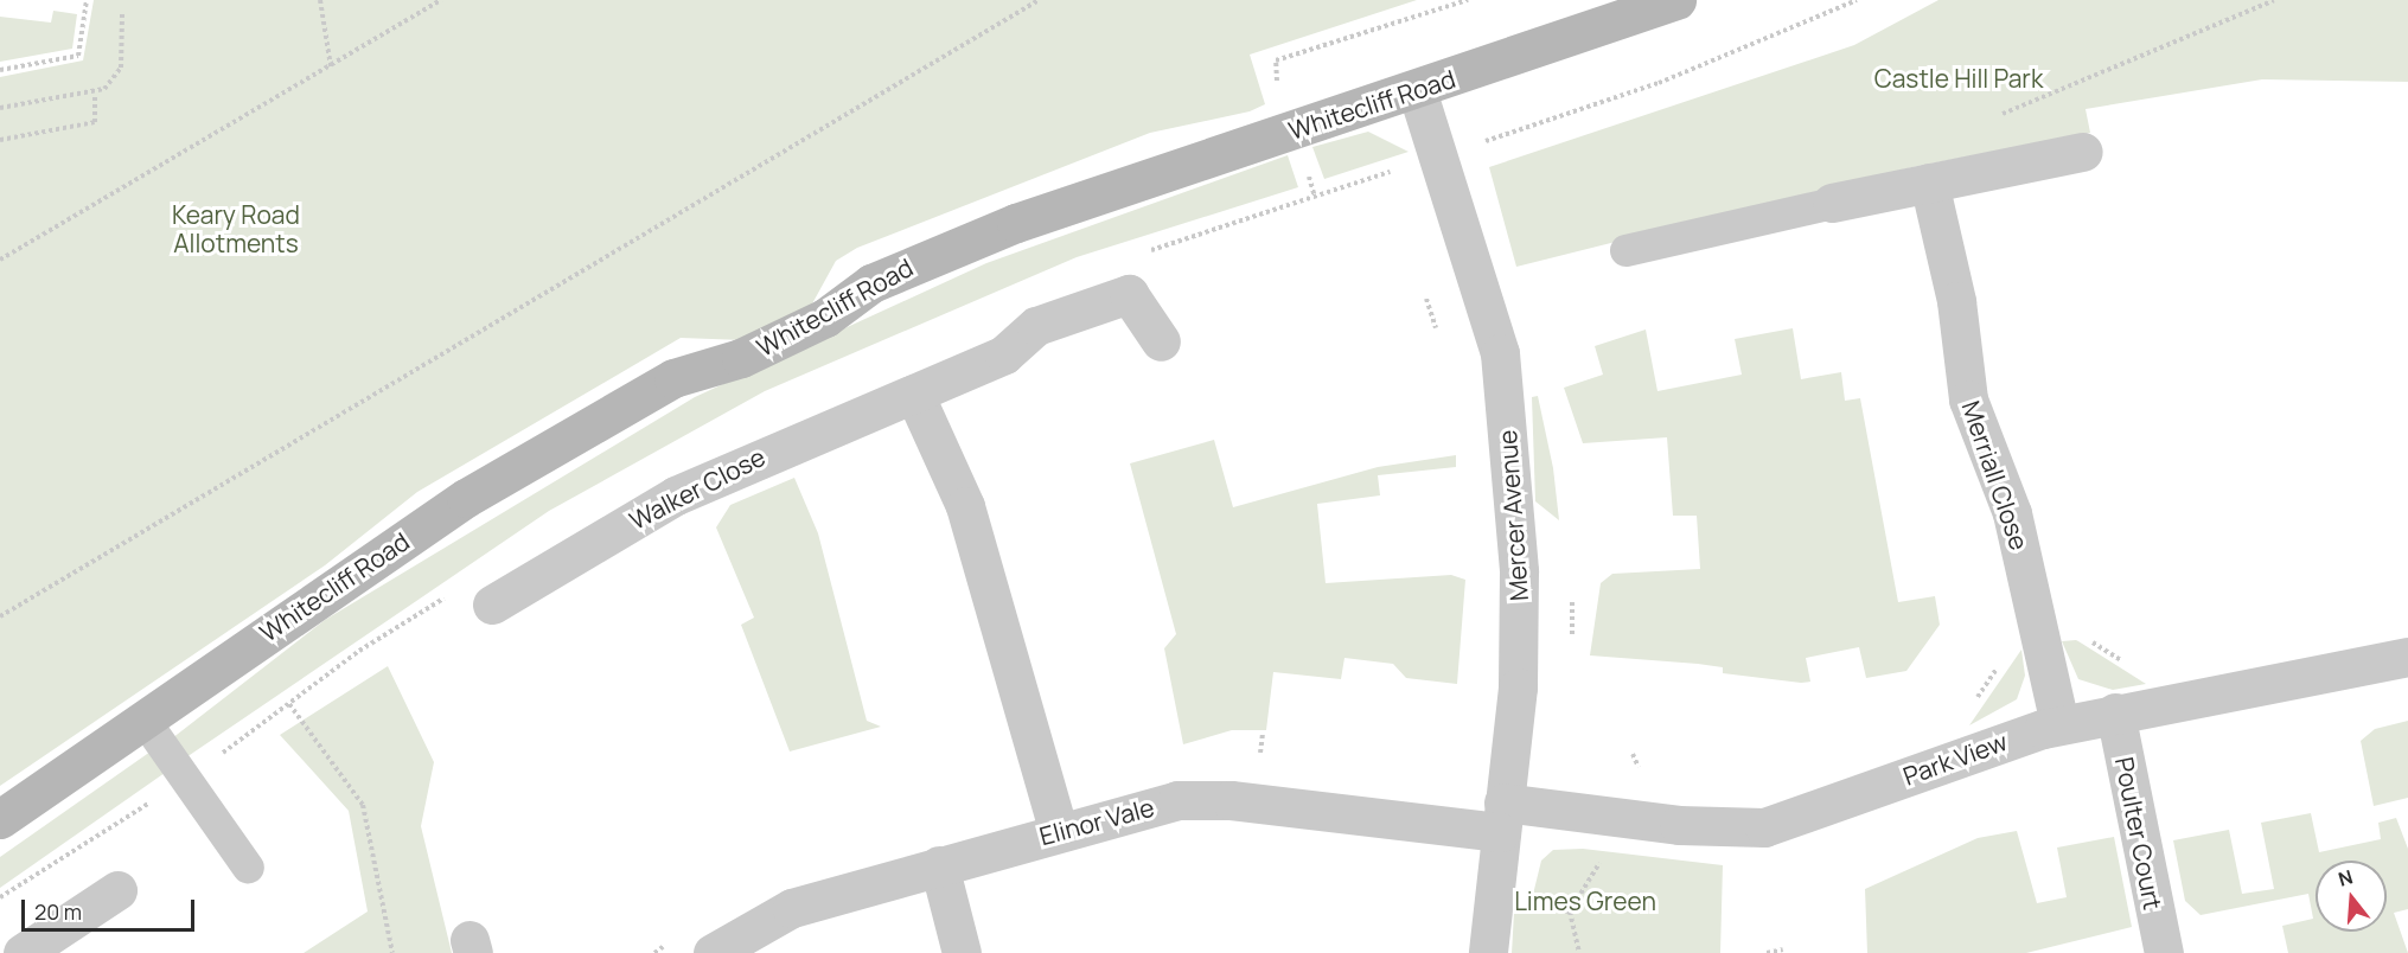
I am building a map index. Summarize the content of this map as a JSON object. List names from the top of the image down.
{
  "streets": {
    "street": [
      "Whitecliff Road",
      "Merriall Close",
      "Walker Close",
      "Mercer Avenue",
      "Park View",
      "Elinor Vale",
      "Poulter Court"
    ]
  },
  "crossings": [
    ["Whitecliff Road", "Mercer Avenue"],
    ["Merriall Close", "Park View"],
    ["Mercer Avenue", "Park View"],
    ["Mercer Avenue", "Elinor Vale"],
    ["Park View", "Elinor Vale"],
    ["Park View", "Poulter Court"]
  ],
  "parks": ["Castle Hill Park", "Keary Road Allotments", "Limes Green"],
  "scale_bar": "20 m",
  "north": "top"
}
